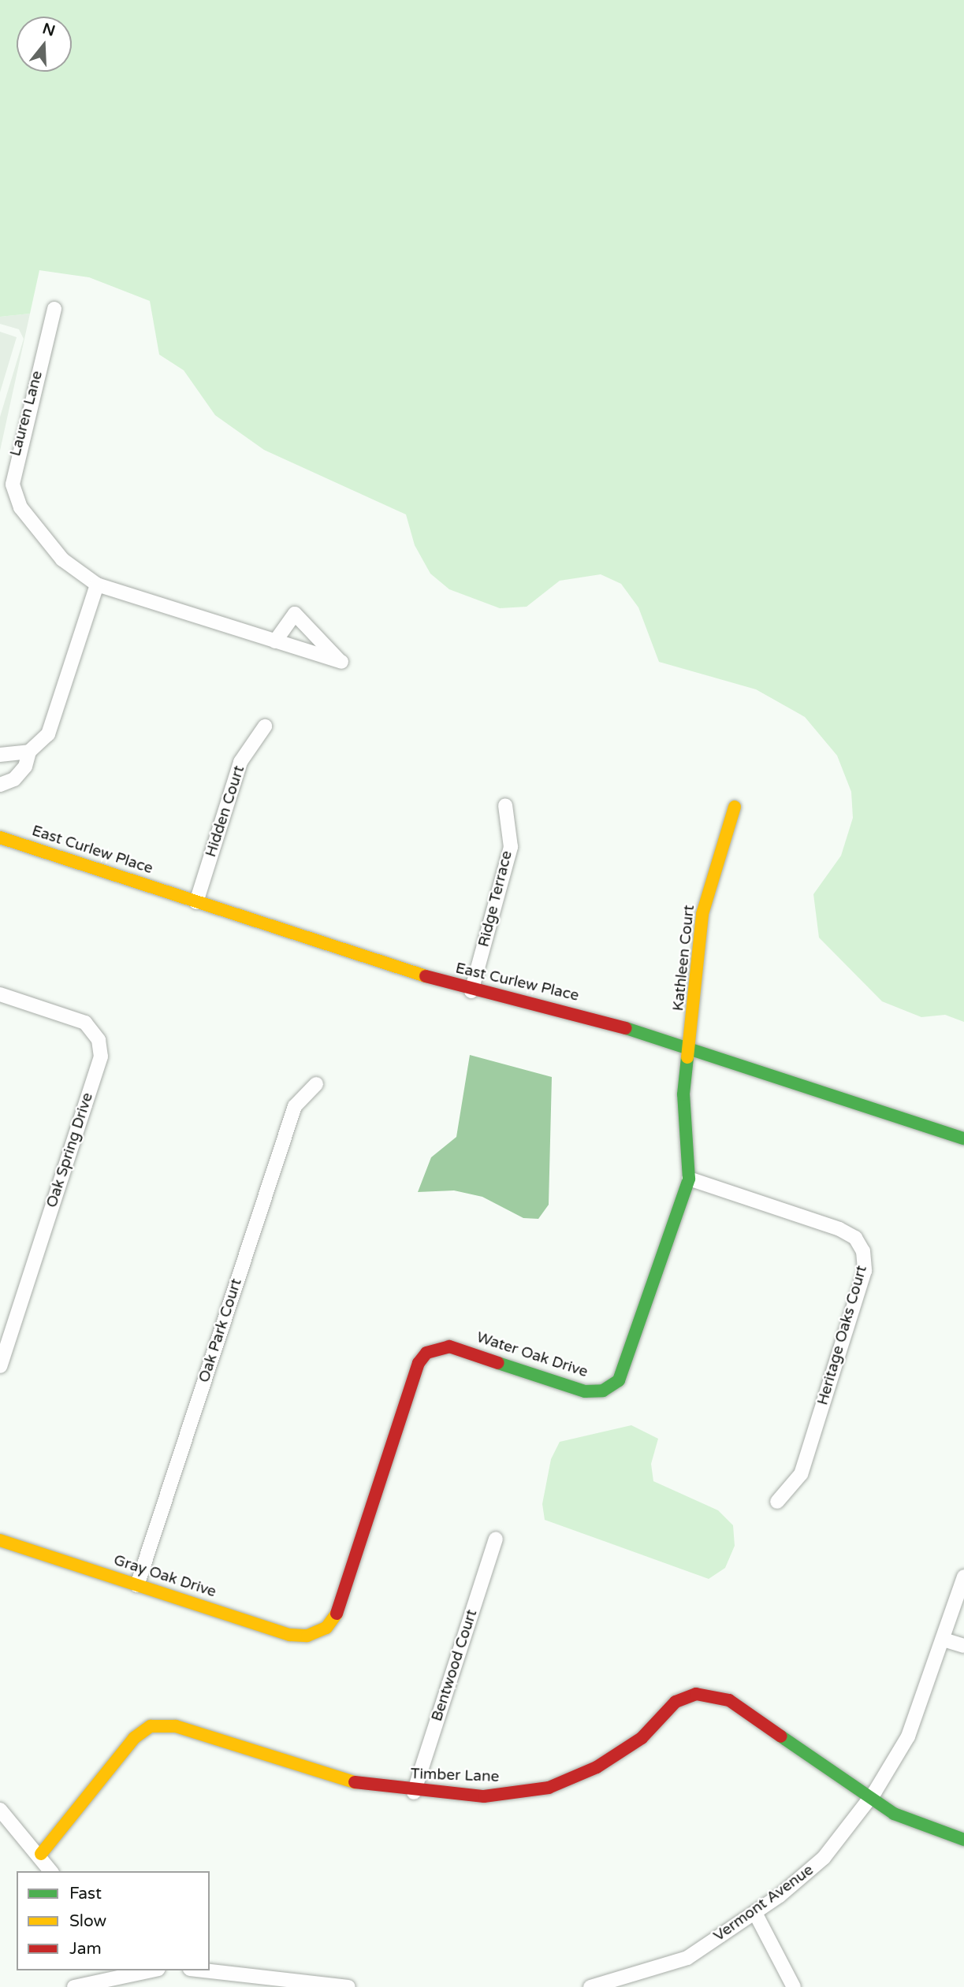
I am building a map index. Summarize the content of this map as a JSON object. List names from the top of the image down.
{
  "streets": {
    "street": [
      "Lauren Lane",
      "Hidden Court",
      "East Curlew Place",
      "Ridge Terrace",
      "Kathleen Court",
      "Oak Spring Drive",
      "Oak Park Court",
      "Heritage Oaks Court",
      "Water Oak Drive",
      "Gray Oak Drive",
      "Bentwood Court",
      "Timber Lane",
      "Vermont Avenue"
    ]
  },
  "crossings": [
    ["Hidden Court", "East Curlew Place"],
    ["East Curlew Place", "Ridge Terrace"],
    ["East Curlew Place", "Kathleen Court"],
    ["East Curlew Place", "Water Oak Drive"],
    ["Kathleen Court", "Water Oak Drive"],
    ["Oak Park Court", "Gray Oak Drive"],
    ["Heritage Oaks Court", "Water Oak Drive"],
    ["Water Oak Drive", "Gray Oak Drive"],
    ["Bentwood Court", "Timber Lane"],
    ["Timber Lane", "Vermont Avenue"]
  ],
  "legend": ["Fast", "Slow", "Jam"],
  "north": "top"
}
